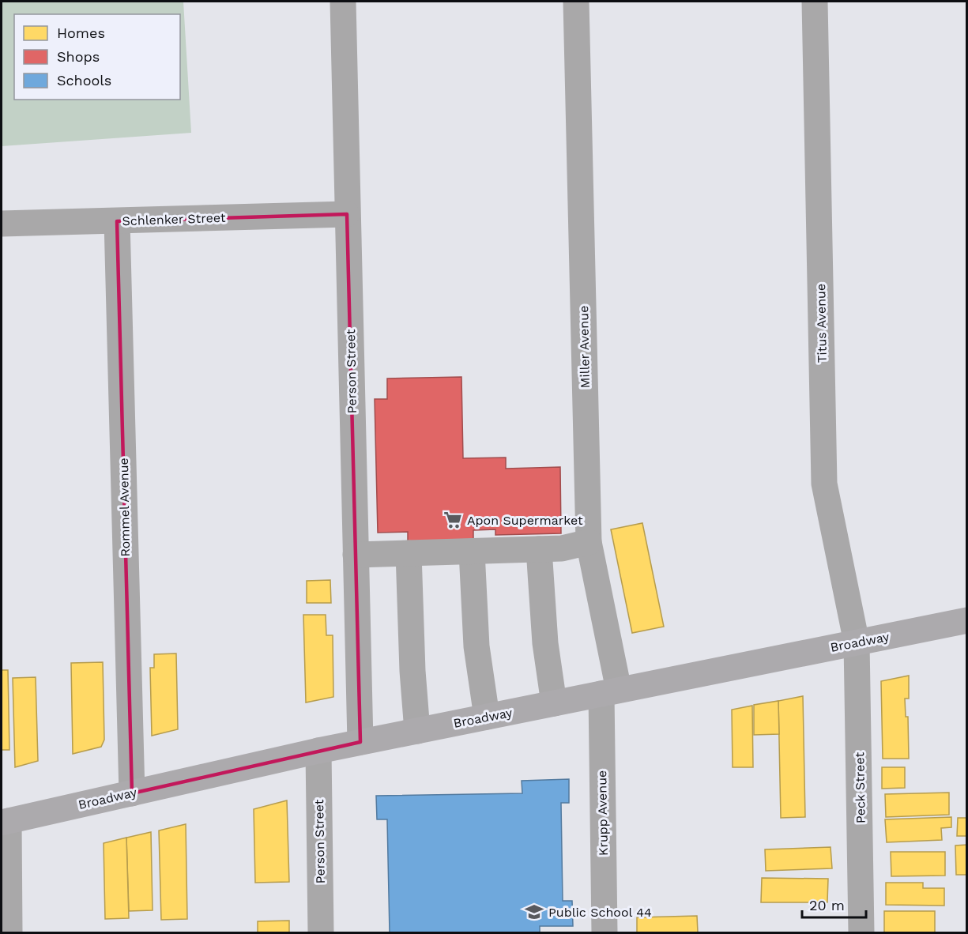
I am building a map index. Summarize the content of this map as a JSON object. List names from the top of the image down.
{
  "streets": {
    "main road": ["Broadway"],
    "street": [
      "Schlenker Street",
      "Titus Avenue",
      "Miller Avenue",
      "Person Street",
      "Rommel Avenue",
      "Peck Street",
      "Krupp Avenue"
    ]
  },
  "crossings": [
    ["Schlenker Street", "Person Street"],
    ["Schlenker Street", "Rommel Avenue"],
    ["Titus Avenue", "Broadway"],
    ["Titus Avenue", "Peck Street"],
    ["Miller Avenue", "Broadway"],
    ["Miller Avenue", "Krupp Avenue"],
    ["Person Street", "Broadway"],
    ["Rommel Avenue", "Broadway"],
    ["Broadway", "Peck Street"],
    ["Broadway", "Krupp Avenue"]
  ],
  "places": {
    "supermarket": ["Apon Supermarket"],
    "school or university": ["Public School 44"]
  },
  "legend": ["Homes", "Shops", "Schools"],
  "scale_bar": "20 m"
}
